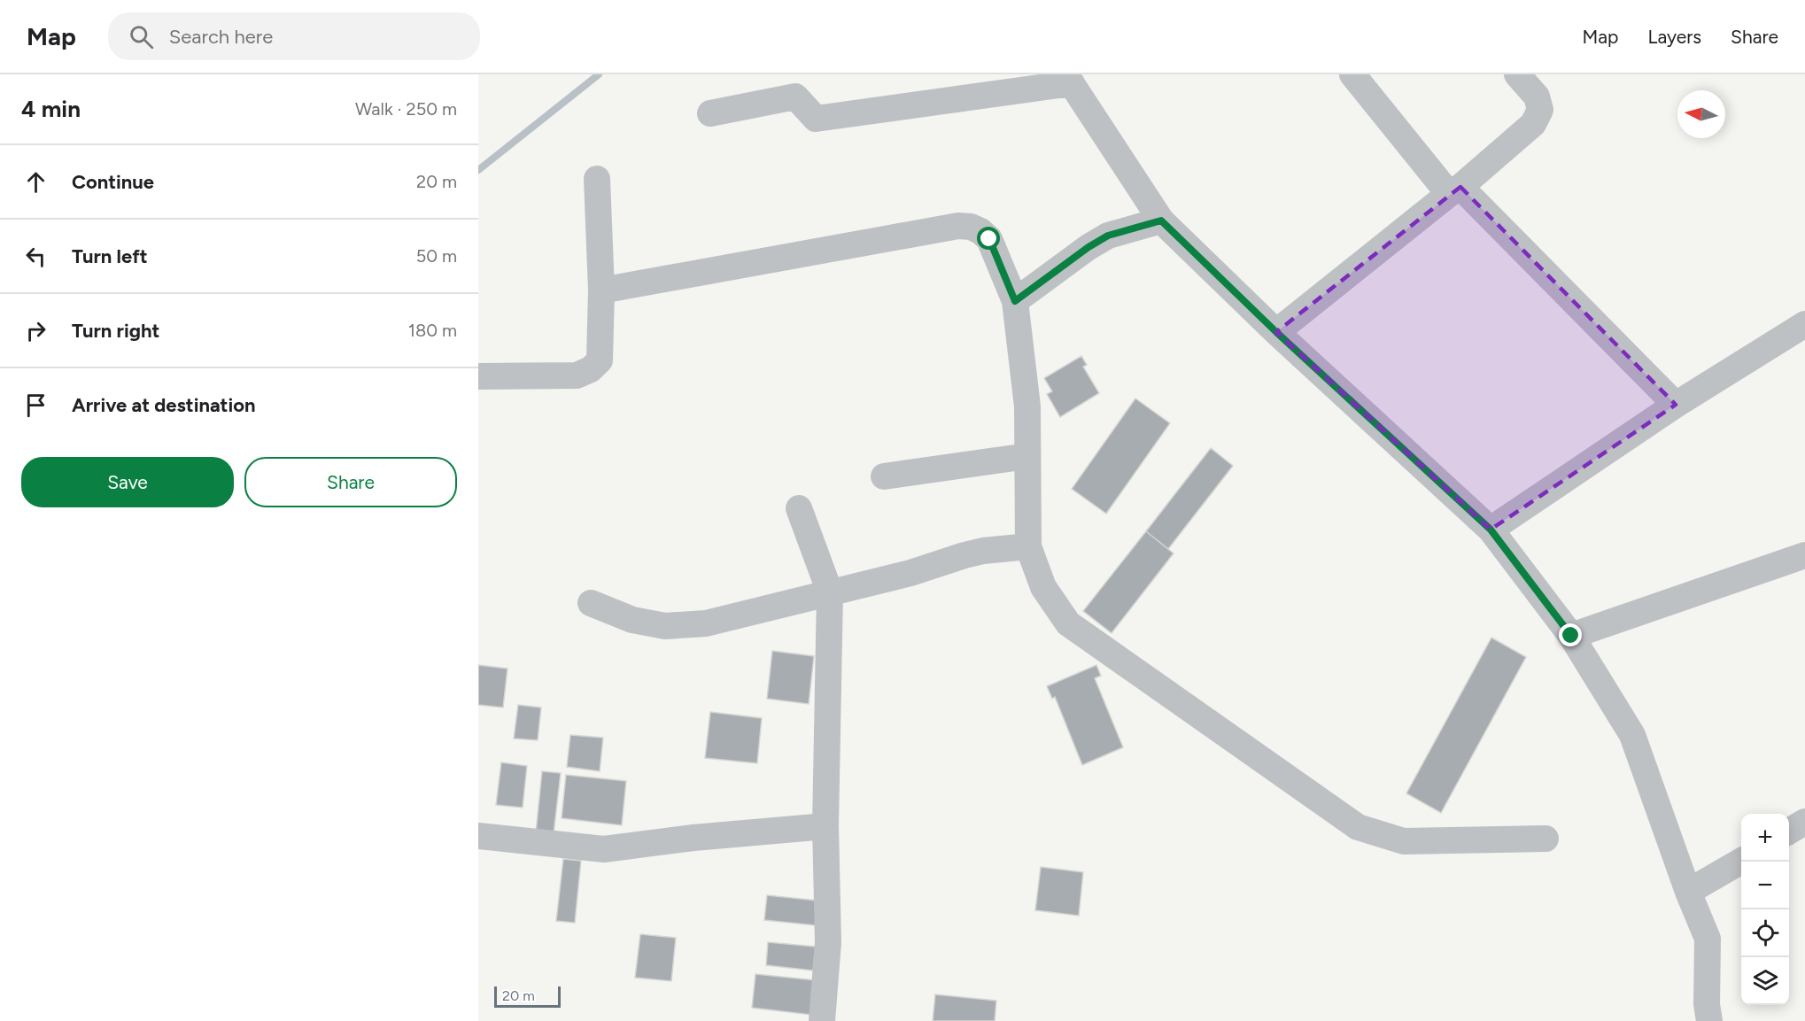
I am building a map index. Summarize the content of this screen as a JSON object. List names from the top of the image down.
{
  "scale_bar": "20 m",
  "north": "left",
  "page": {
    "header": "Map",
    "search": "Search here",
    "nav": ["Map", "Layers", "Share"],
    "heading": ["4 min", "Walk · 250 m"],
    "list": [
      ["Continue", "20 m"],
      ["Turn left", "50 m"],
      ["Turn right", "180 m"],
      "Arrive at destination"
    ],
    "buttons": ["Save", "Share"],
    "map_buttons": ["+", "−"],
    "scale": "20 m"
  }
}
